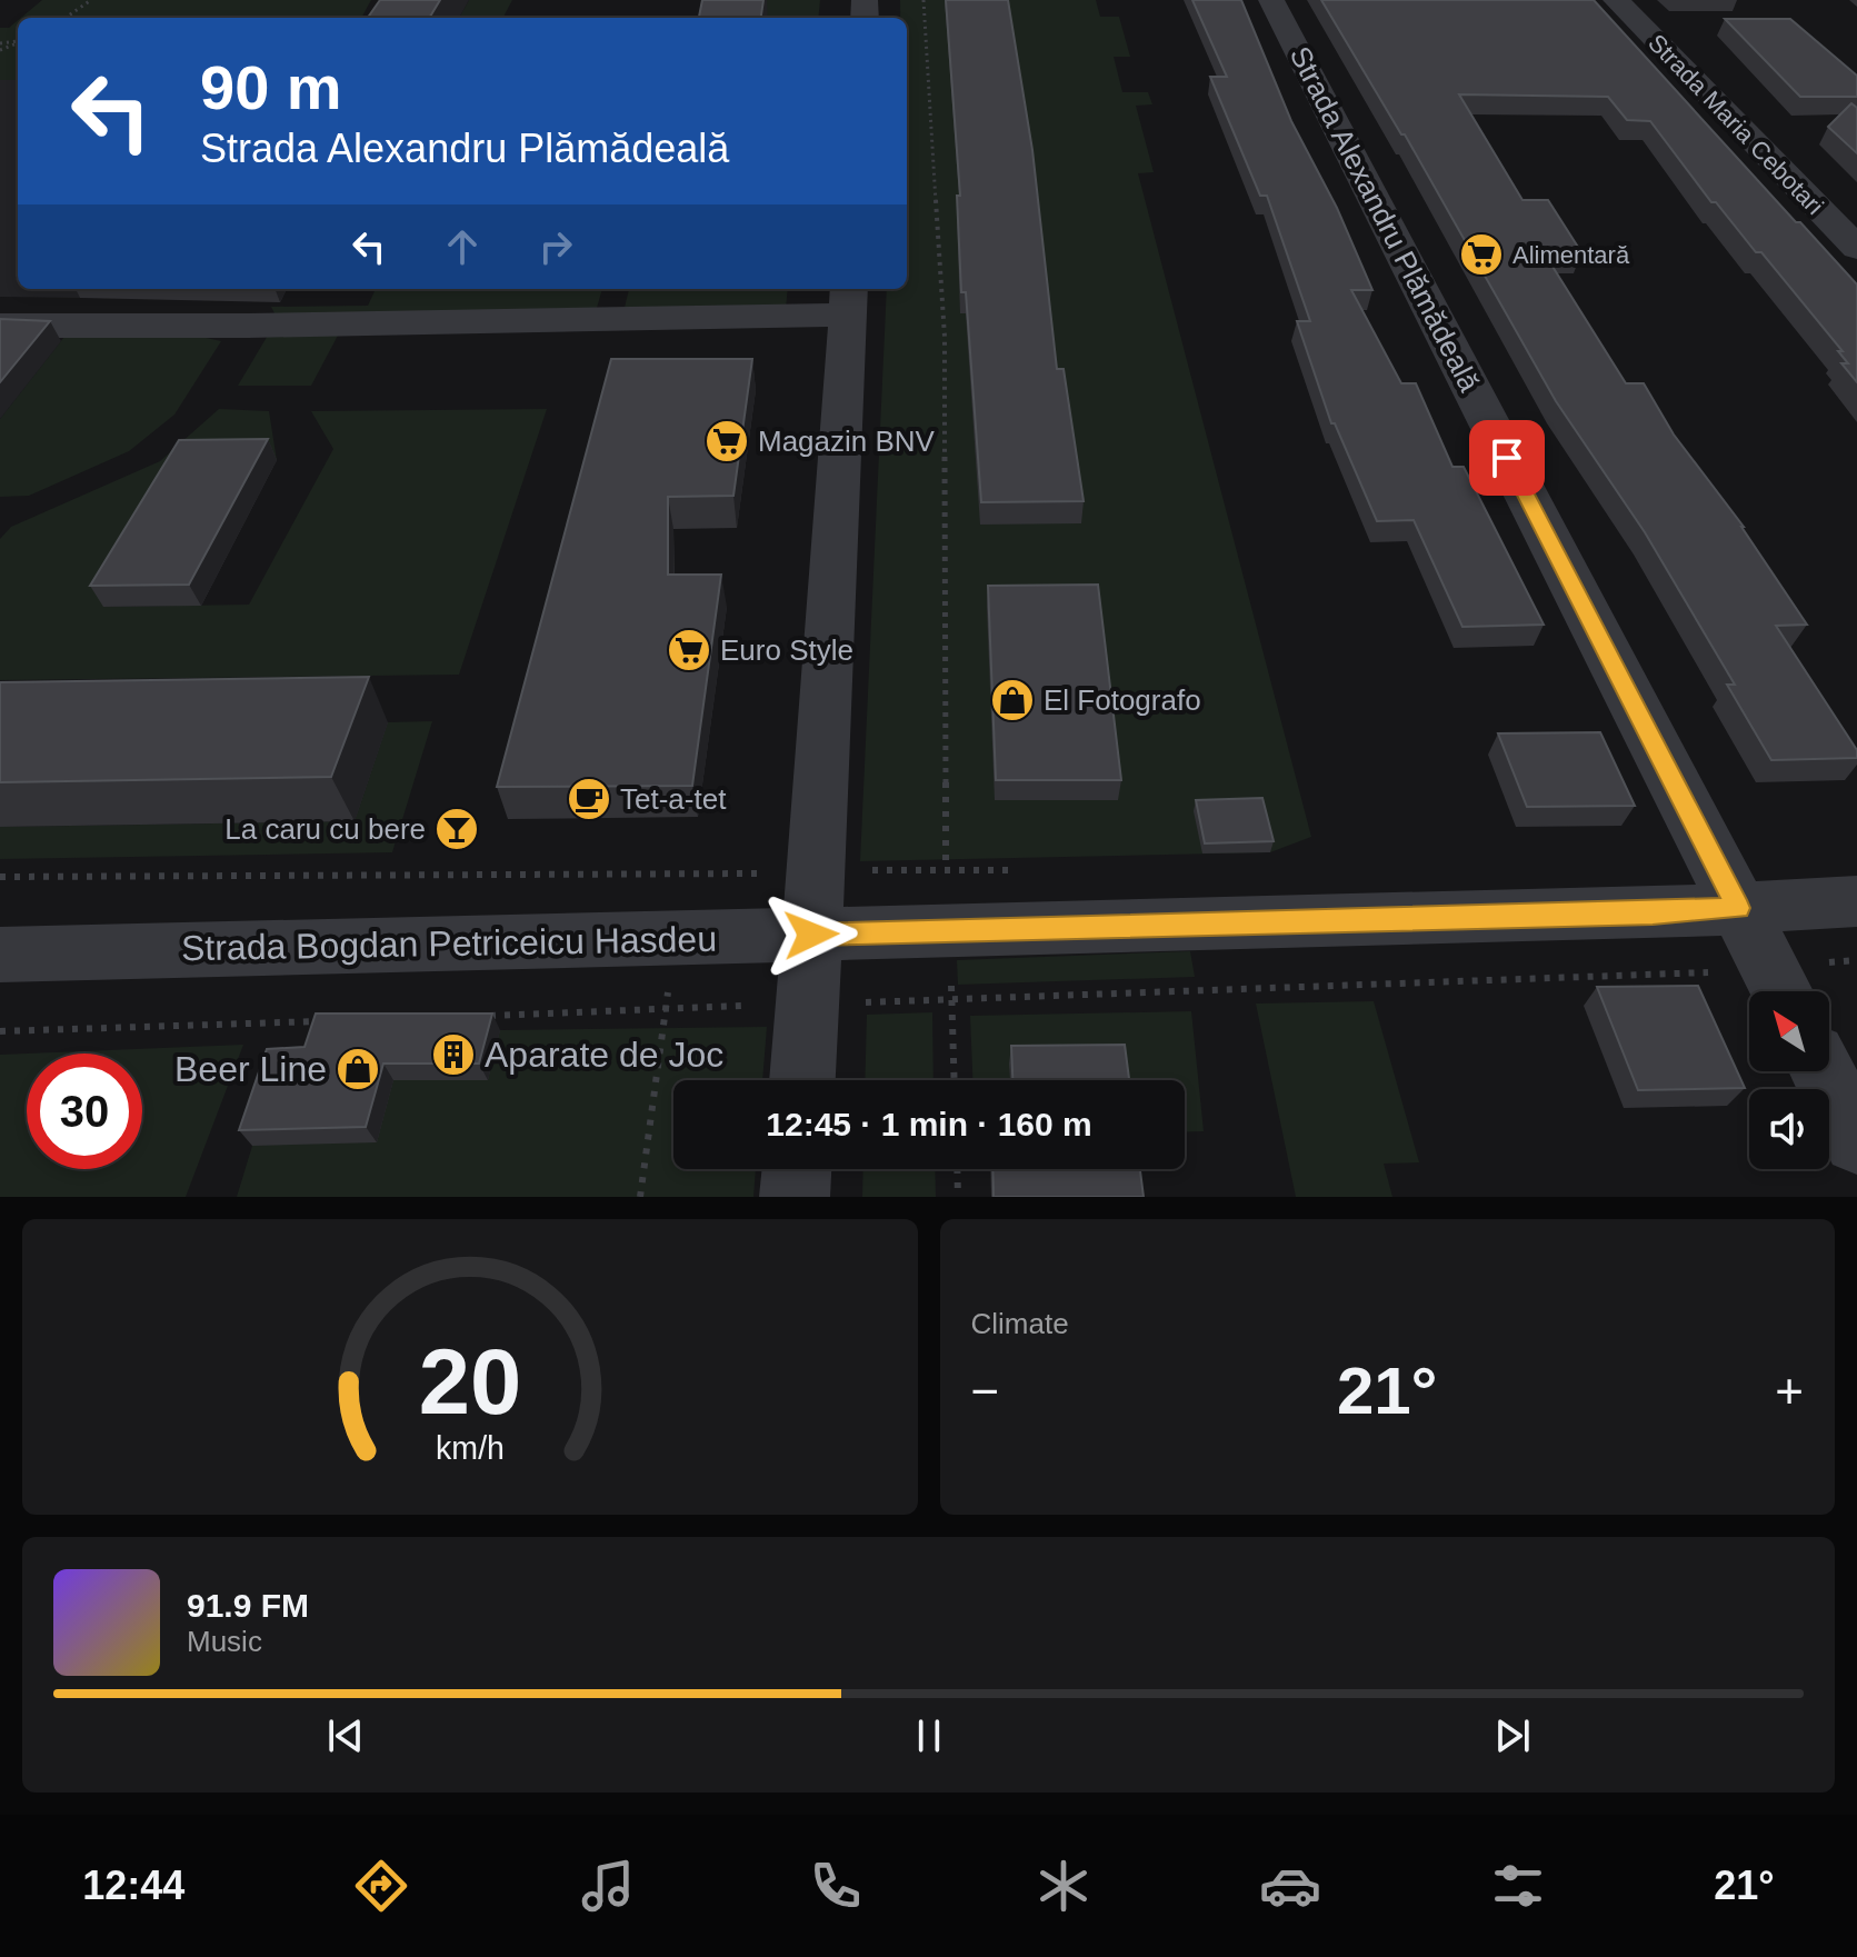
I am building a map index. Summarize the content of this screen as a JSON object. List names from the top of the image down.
{
  "streets": {
    "street": ["Strada Maria Cebotari", "Strada Alexandru Plămădeală", "Strada Bogdan Petriceicu Hasdeu"]
  },
  "crossings": [
    ["Strada Alexandru Plămădeală", "Strada Bogdan Petriceicu Hasdeu"]
  ],
  "places": {
    "supermarket": ["Alimentară", "Magazin BNV", "Euro Style"],
    "shop": ["El Fotografo", "Beer Line"],
    "cafe": ["Tet-a-tet"],
    "bar": ["La caru cu bere"],
    "building": ["Aparate de Joc"]
  },
  "north": "top left",
  "page": {
    "turn": ["90 m", "Strada Alexandru Plămădeală"],
    "limit": "30",
    "trip": "12:45 · 1 min · 160 m",
    "tile": "Climate",
    "heat": ["−", "21°", "+"],
    "song": ["91.9 FM", "Music"],
    "tabs": ["12:44", "21°"],
    "gauge": ["20", "km/h"]
  }
}
